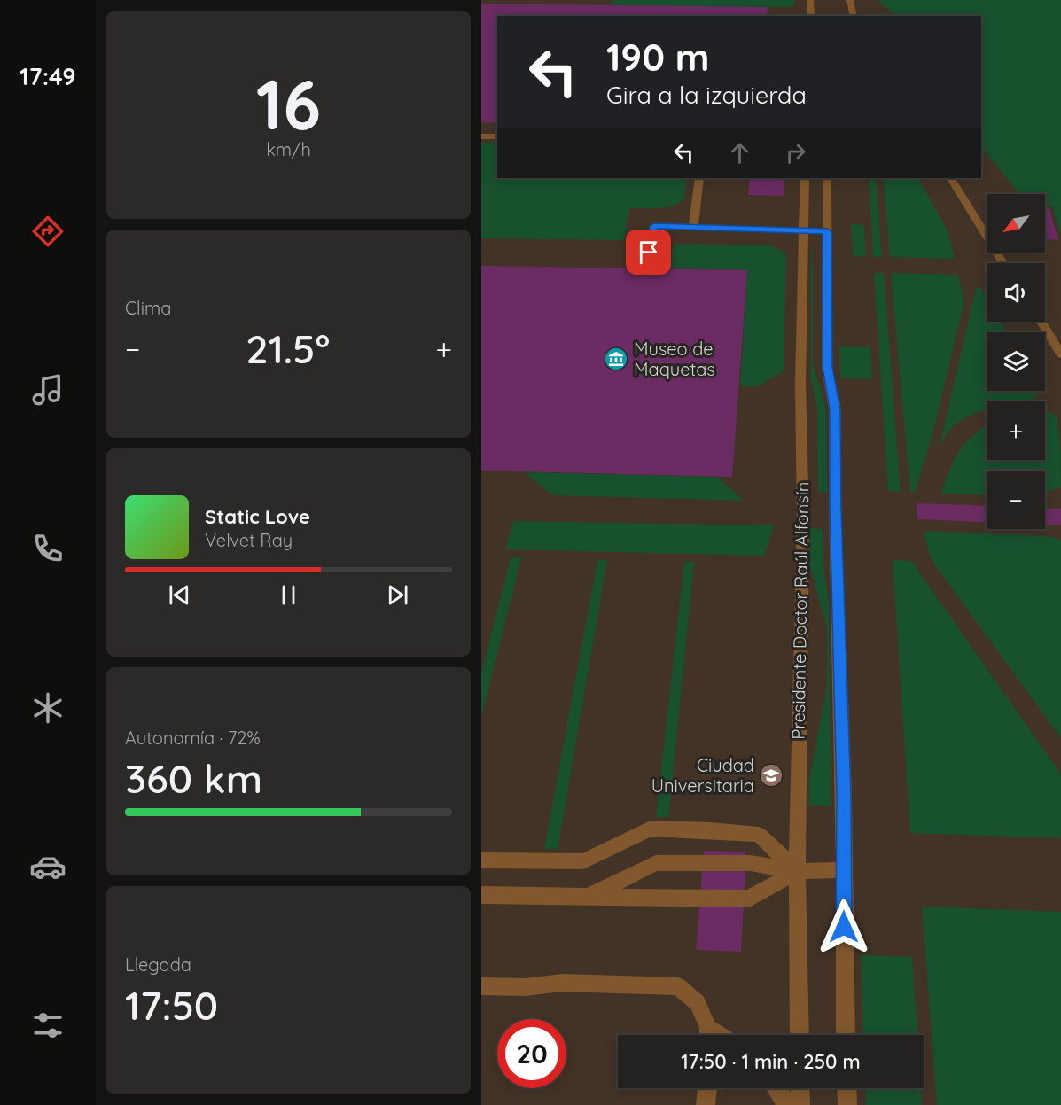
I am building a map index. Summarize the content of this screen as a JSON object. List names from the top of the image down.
{
  "streets": {
    "lane": ["Presidente Doctor Raúl Alfonsín"]
  },
  "places": {
    "museum": ["Museo de Maquetas"],
    "school or university": ["Ciudad Universitaria"]
  },
  "north": "bottom left",
  "page": {
    "tabs": "17:49",
    "tile": [
      ["16", "km/h"],
      "Clima",
      ["Autonomía · 72%", "360 km"],
      ["Llegada", "17:50"]
    ],
    "turn": ["190 m", "Gira a la izquierda"],
    "map_buttons": ["+", "−"],
    "heat": ["−", "21.5°", "+"],
    "song": ["Static Love", "Velvet Ray"],
    "limit": "20",
    "trip": "17:50 · 1 min · 250 m"
  }
}
